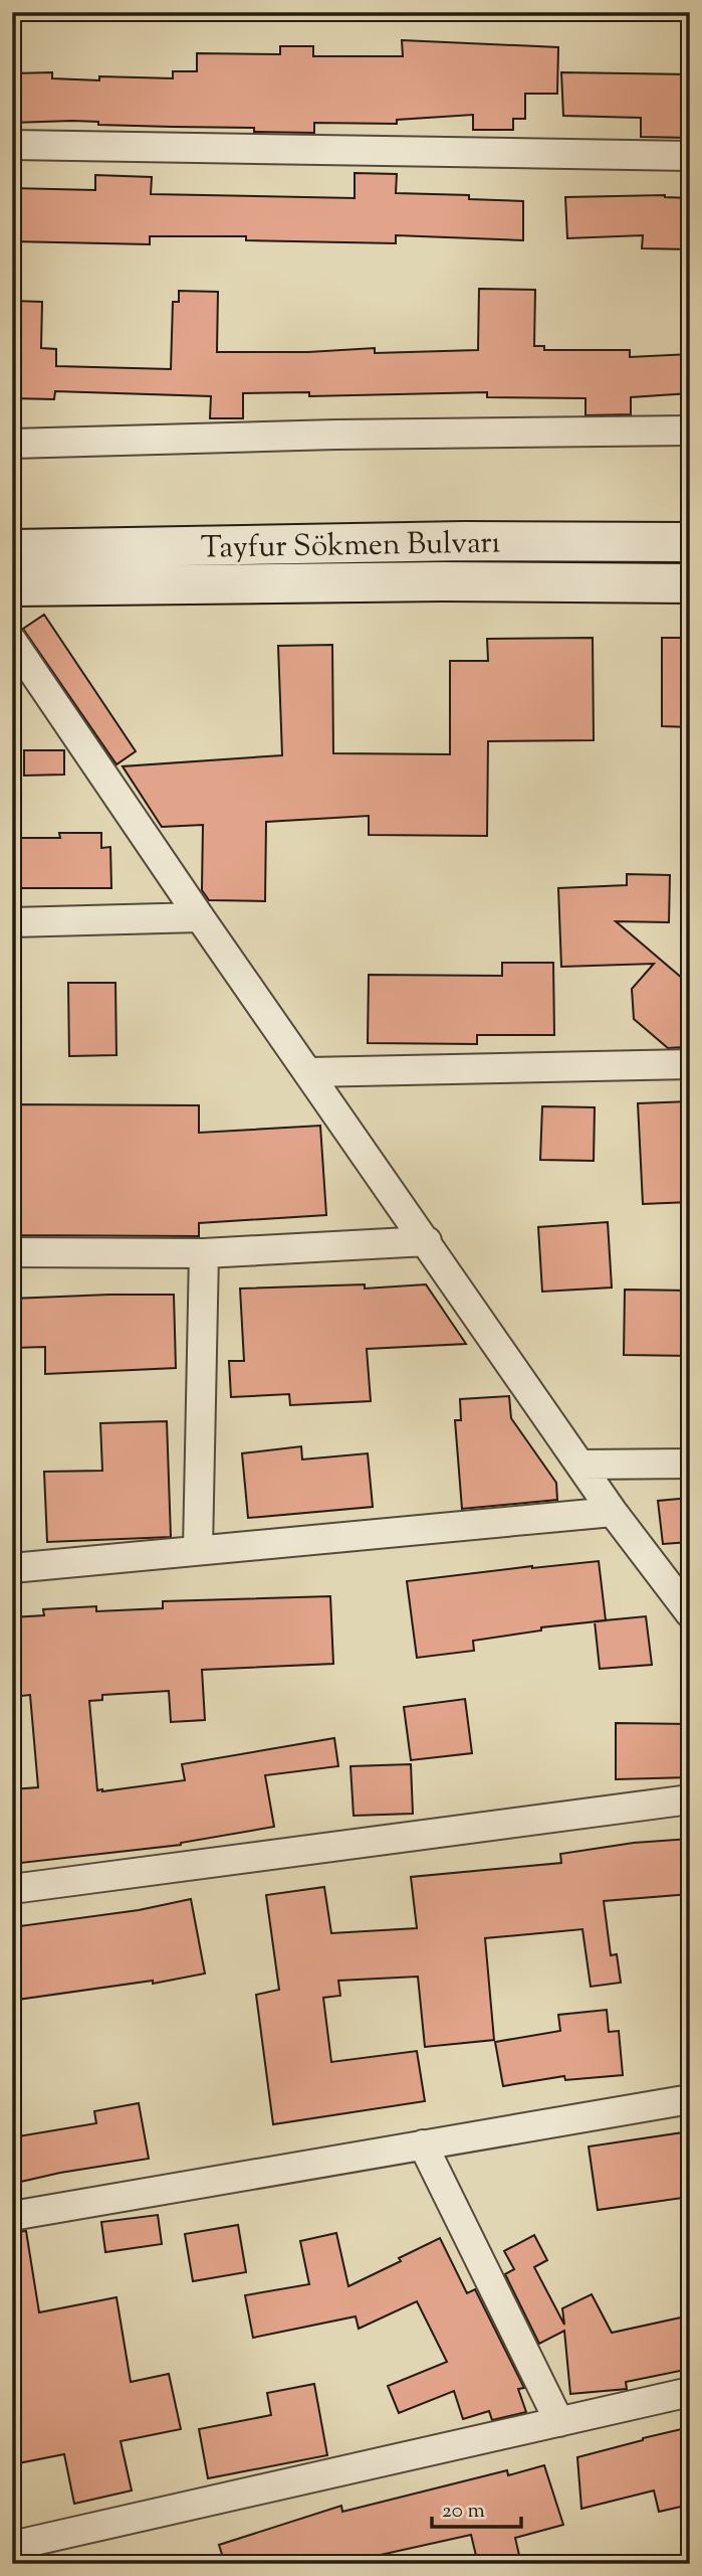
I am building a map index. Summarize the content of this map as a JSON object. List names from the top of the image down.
{
  "streets": {
    "main road": ["Tayfur Sökmen Bulvarı"]
  },
  "scale_bar": "20 m"
}
